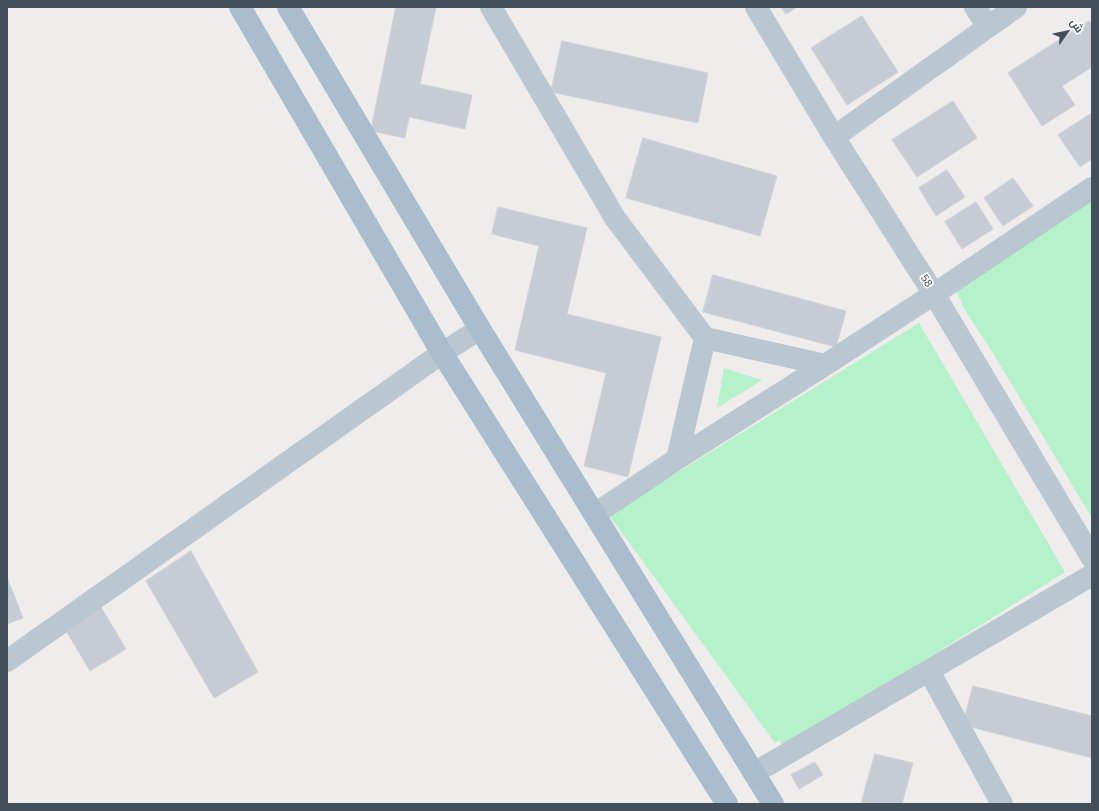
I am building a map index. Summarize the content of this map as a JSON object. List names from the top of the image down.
{
  "streets": {
    "street": ["58"]
  },
  "north": "top right"
}
